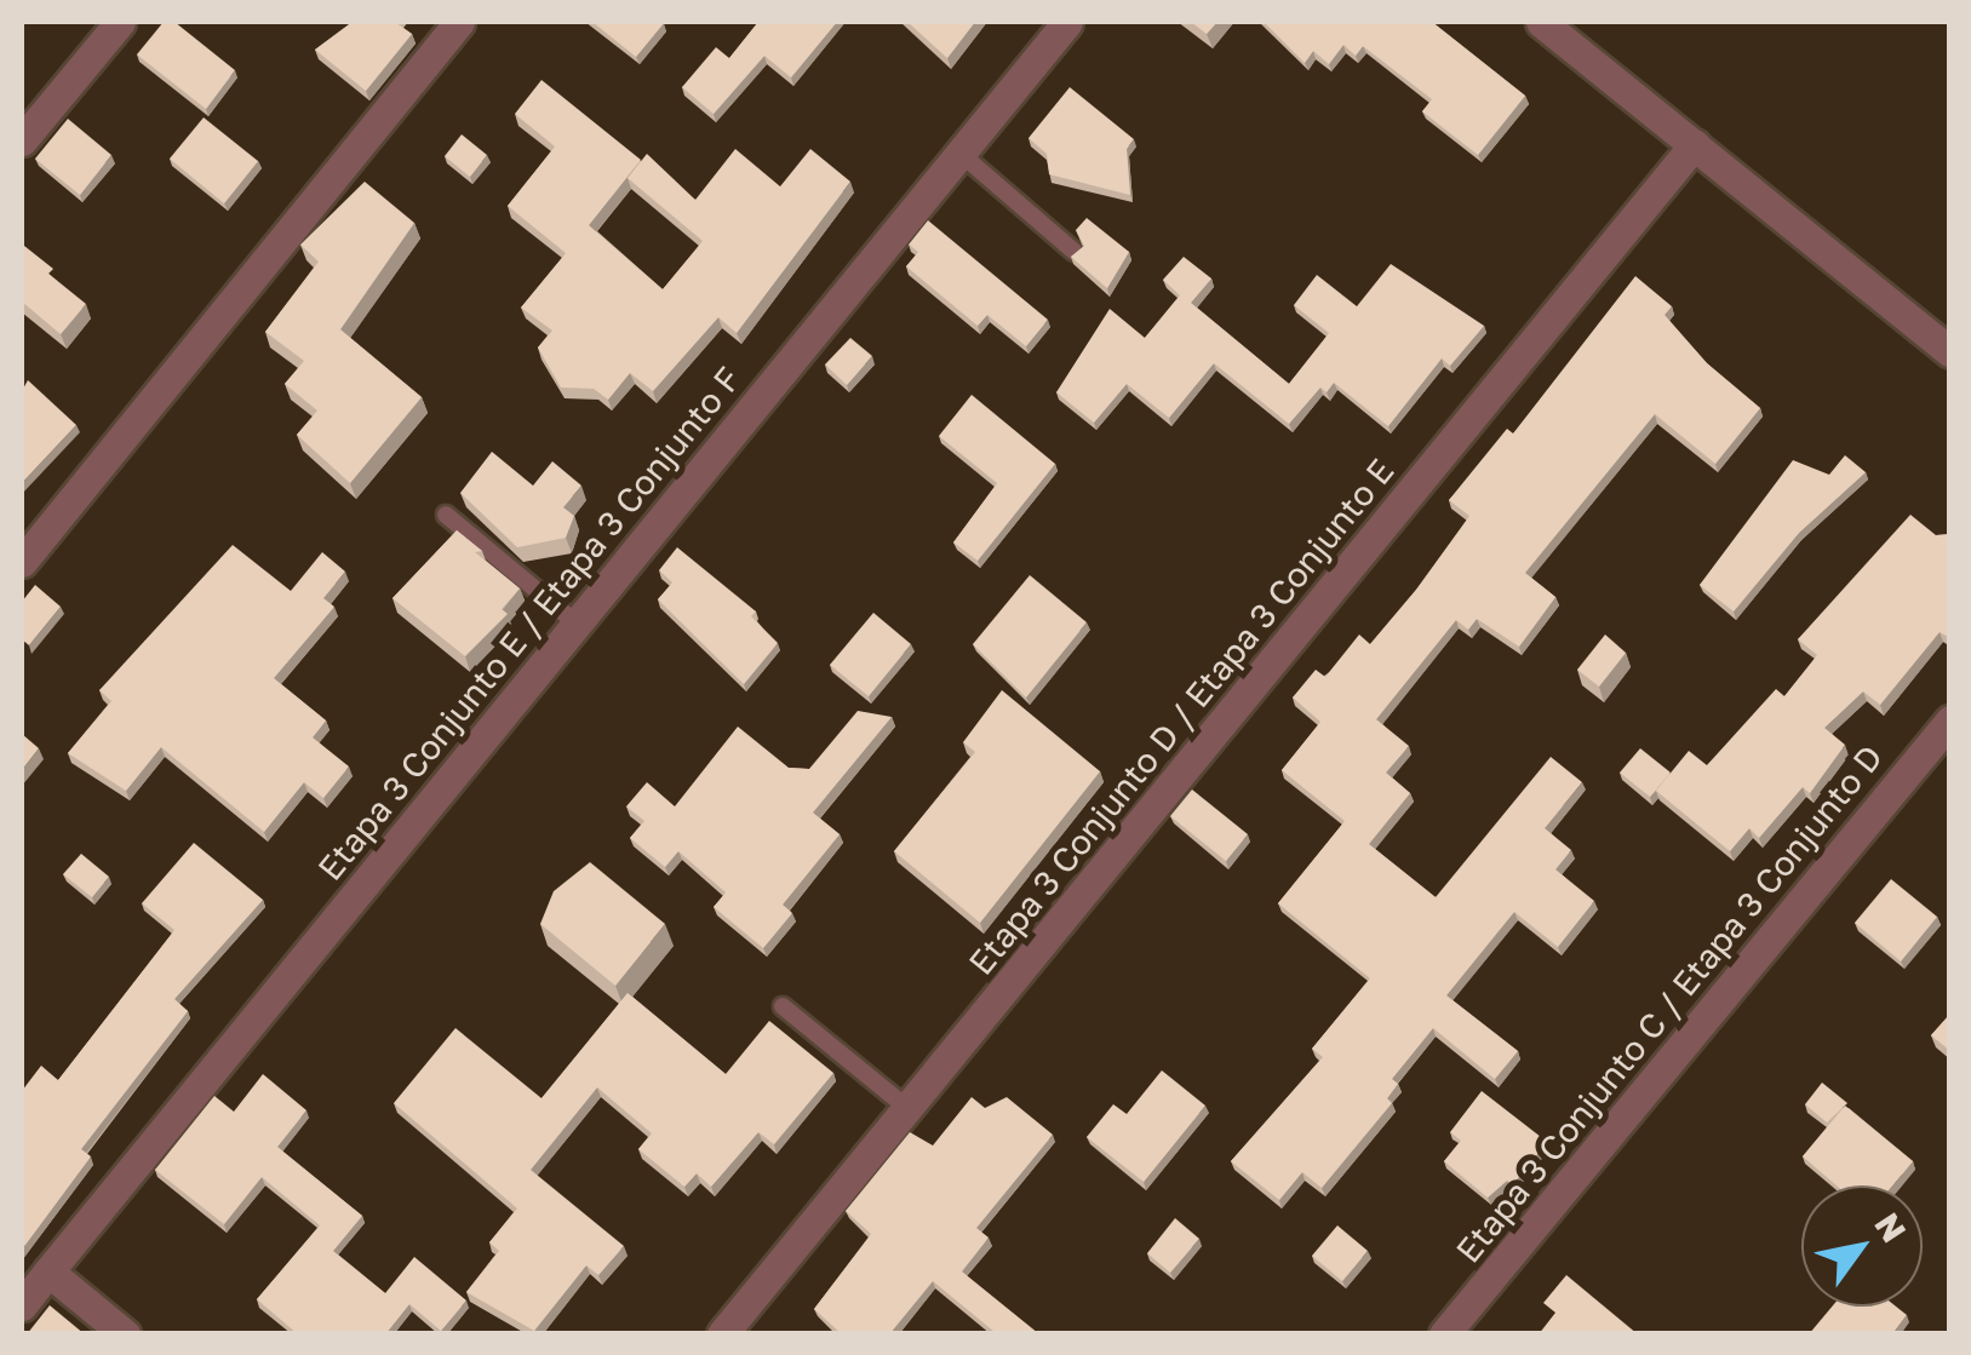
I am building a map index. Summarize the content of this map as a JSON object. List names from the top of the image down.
{
  "streets": {
    "street": ["Etapa 3 Conjunto E / Etapa 3 Conjunto F", "Etapa 3 Conjunto D / Etapa 3 Conjunto E", "Etapa 3 Conjunto C / Etapa 3 Conjunto D"]
  },
  "north": "top right"
}
